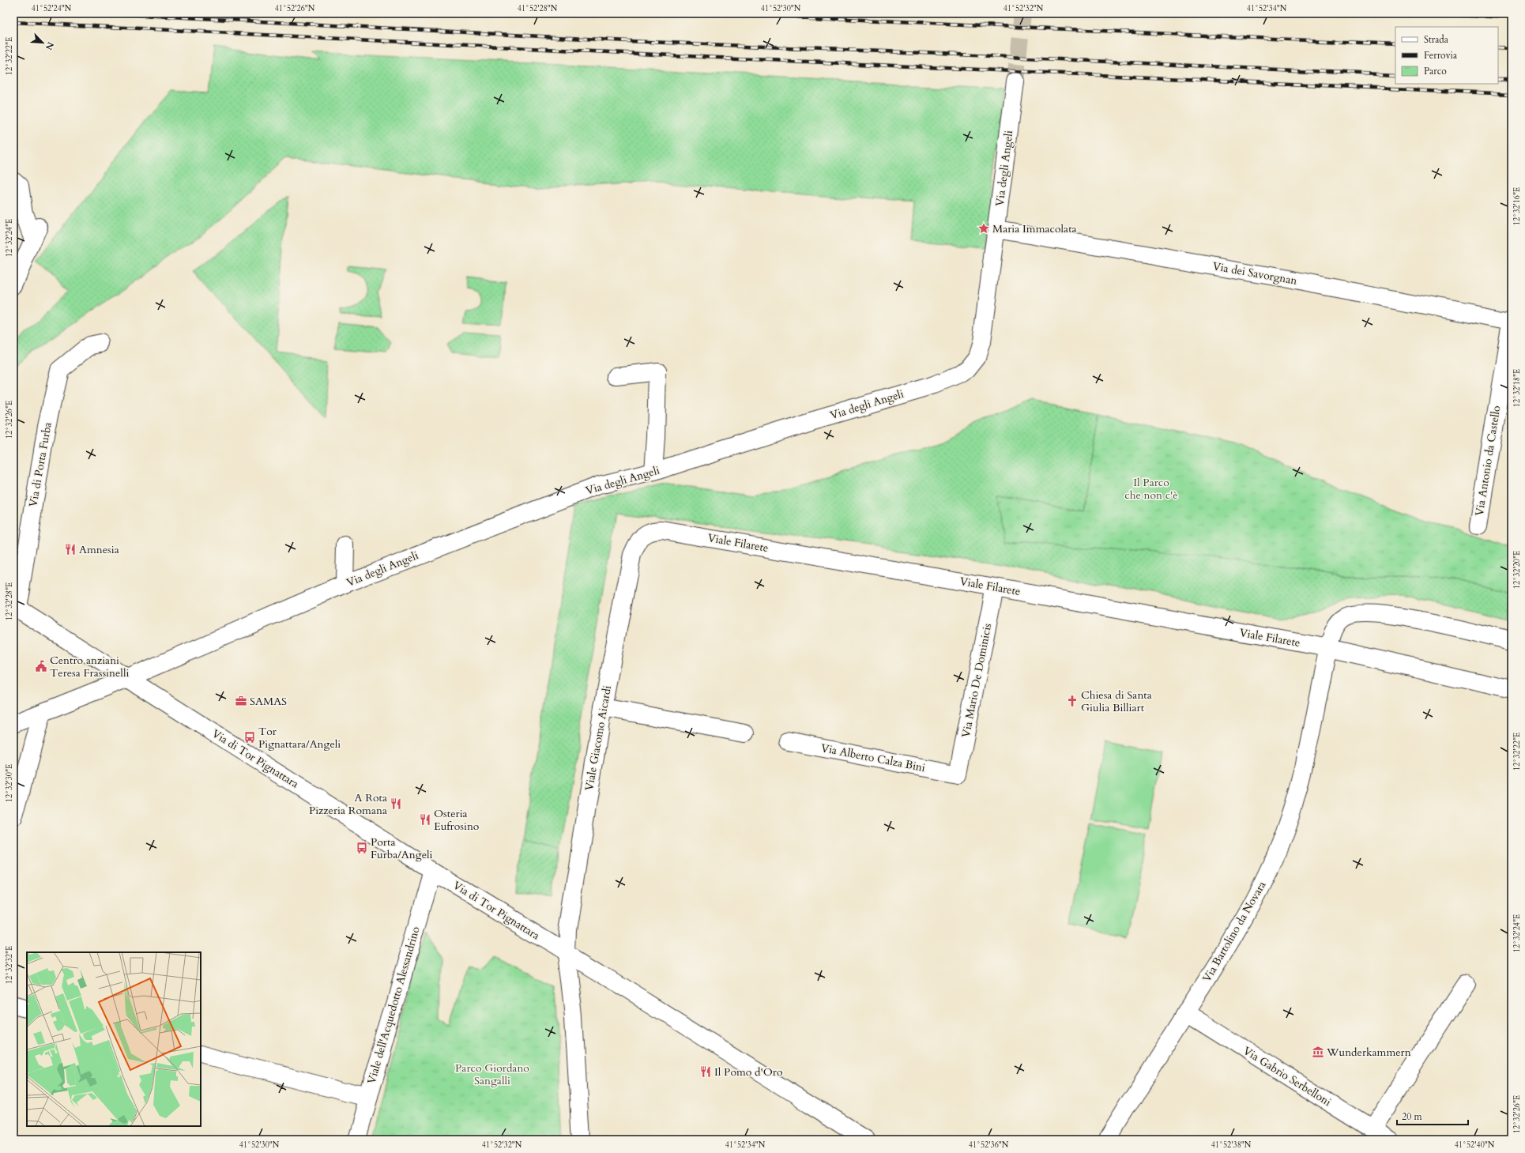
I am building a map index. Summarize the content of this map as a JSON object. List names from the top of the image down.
{
  "streets": {
    "street": [
      "Via degli Angeli",
      "Via dei Savorgnan",
      "Via Antonio da Castello",
      "Via di Porta Furba",
      "Viale Filarete",
      "Via Mario De Dominicis",
      "Viale Giacomo Aicardi",
      "Via Alberto Calza Bini",
      "Via di Tor Pignattara",
      "Via Bartolino da Novara",
      "Viale dell'Acquedotto Alessandrino",
      "Via Gabrio Serbelloni"
    ]
  },
  "crossings": [
    ["Via degli Angeli", "Via dei Savorgnan"],
    ["Via degli Angeli", "Via di Porta Furba"],
    ["Via degli Angeli", "Via di Tor Pignattara"],
    ["Via dei Savorgnan", "Via Antonio da Castello"],
    ["Via di Porta Furba", "Via di Tor Pignattara"],
    ["Viale Filarete", "Via Mario De Dominicis"],
    ["Viale Filarete", "Viale Giacomo Aicardi"],
    ["Viale Filarete", "Via Bartolino da Novara"],
    ["Via Mario De Dominicis", "Via Alberto Calza Bini"],
    ["Viale Giacomo Aicardi", "Via di Tor Pignattara"],
    ["Via di Tor Pignattara", "Viale dell'Acquedotto Alessandrino"],
    ["Via Bartolino da Novara", "Via Gabrio Serbelloni"]
  ],
  "parks": ["Il Parco che non c'è", "Parco Giordano Sangalli"],
  "places": {
    "place": ["Maria Immacolata"],
    "restaurant": [
      "Amnesia",
      "A Rota Pizzeria Romana",
      "Osteria Eufrosino",
      "Il Pomo d'Oro"
    ],
    "public building": ["Centro anziani Teresa Frassinelli"],
    "office": ["SAMAS"],
    "church": ["Chiesa di Santa Giulia Billiart"],
    "bus stop": ["Tor Pignattara/Angeli", "Porta Furba/Angeli"],
    "museum": ["Wunderkammern"]
  },
  "legend": ["Strada", "Ferrovia", "Parco"],
  "scale_bar": "20 m",
  "north": "bottom right",
  "coordinates": [
    "41°52'24\"N",
    "41°52'26\"N",
    "41°52'28\"N",
    "41°52'30\"N",
    "41°52'32\"N",
    "41°52'34\"N",
    "12°32'22\"E",
    "12°32'16\"E",
    "12°32'24\"E",
    "12°32'18\"E",
    "12°32'26\"E",
    "12°32'20\"E",
    "12°32'28\"E",
    "12°32'30\"E",
    "12°32'32\"E",
    "41°52'36\"N",
    "41°52'38\"N",
    "41°52'40\"N"
  ]
}
